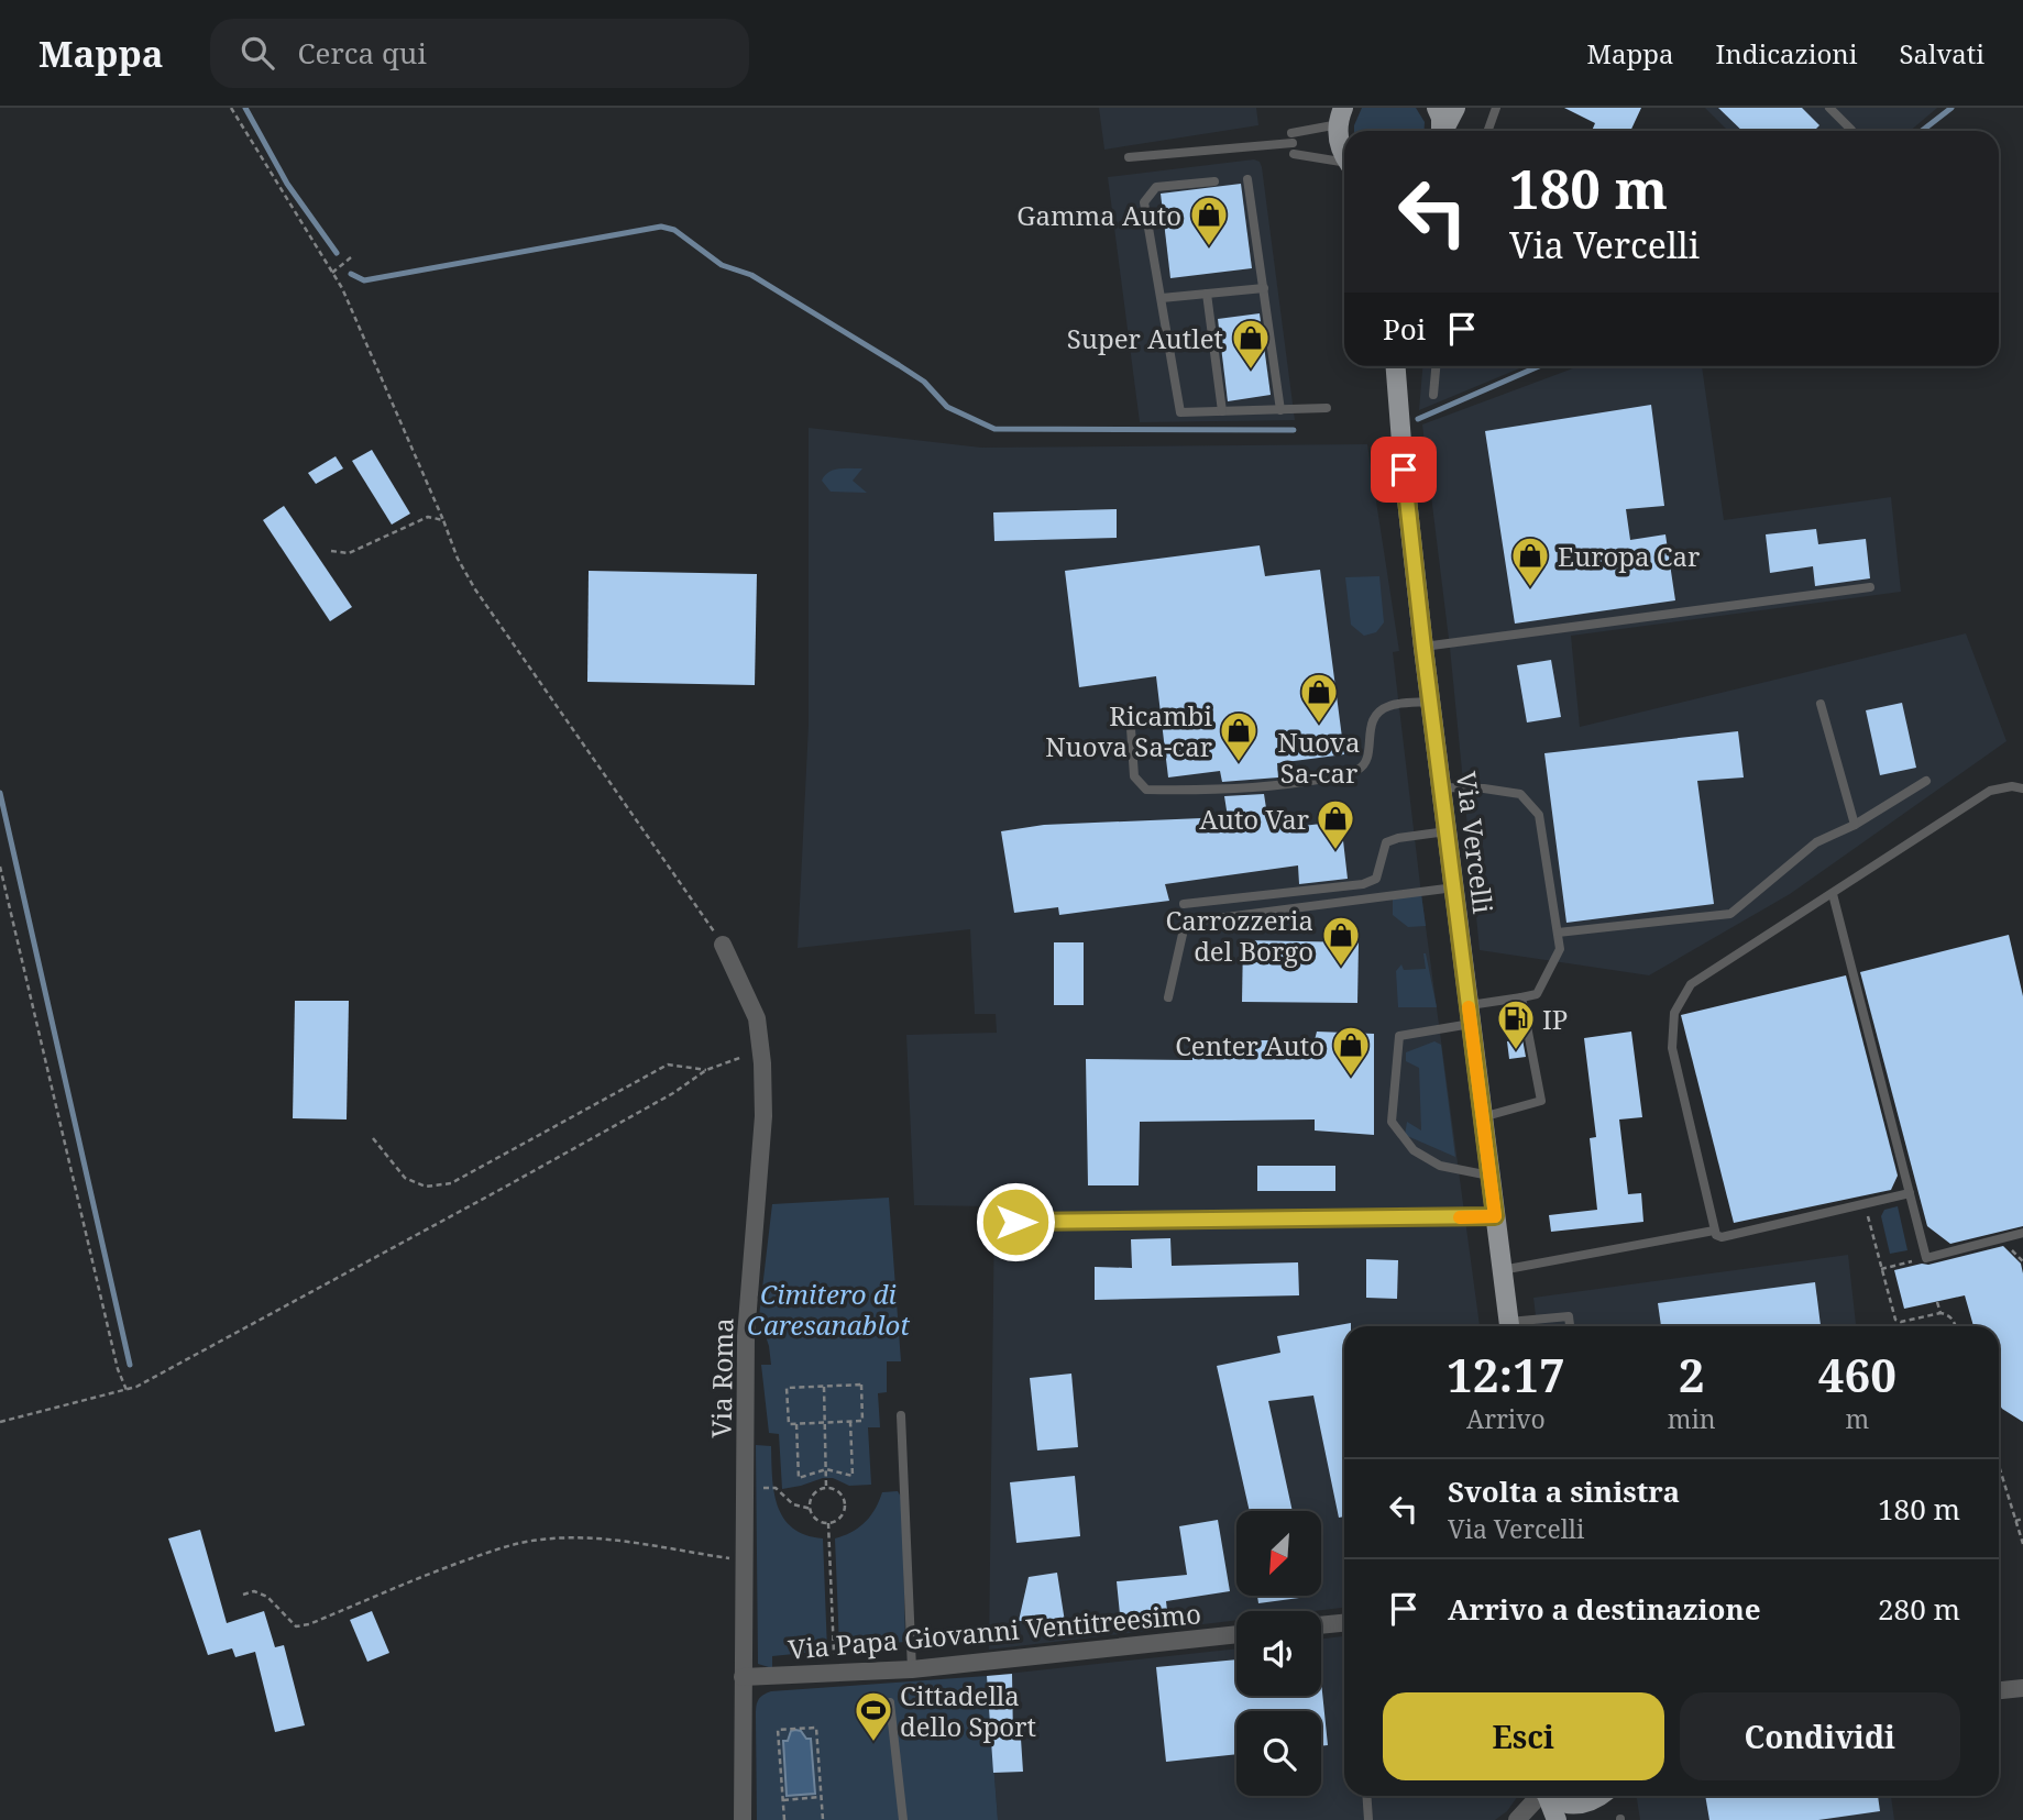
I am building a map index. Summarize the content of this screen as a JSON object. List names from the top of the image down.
{
  "streets": {
    "main road": ["Via Vercelli"],
    "street": ["Via Roma", "Via Papa Giovanni Ventitreesimo"]
  },
  "crossings": [
    ["Via Roma", "Via Papa Giovanni Ventitreesimo"]
  ],
  "parks": ["Cimitero di Caresanablot"],
  "places": {
    "shop": [
      "Gamma Auto",
      "Super Autlet",
      "Europa Car",
      "Nuova Sa-car",
      "Ricambi Nuova Sa-car",
      "Auto Var",
      "Carrozzeria del Borgo",
      "Center Auto"
    ],
    "fuel station": ["IP"],
    "sports": ["Cittadella dello Sport"]
  },
  "north": "bottom left",
  "page": {
    "header": "Mappa",
    "search": "Cerca qui",
    "nav": ["Mappa", "Indicazioni", "Salvati"],
    "turn": ["180 m", "Via Vercelli"],
    "then": "Poi",
    "eta": [
      "12:17",
      "Arrivo",
      "2",
      "min",
      "460",
      "m"
    ],
    "list": [
      {
        "name": "Svolta a sinistra",
        "note": "Via Vercelli",
        "value": "180 m"
      },
      {
        "name": "Arrivo a destinazione",
        "value": "280 m"
      }
    ],
    "buttons": ["Esci", "Condividi"]
  }
}
